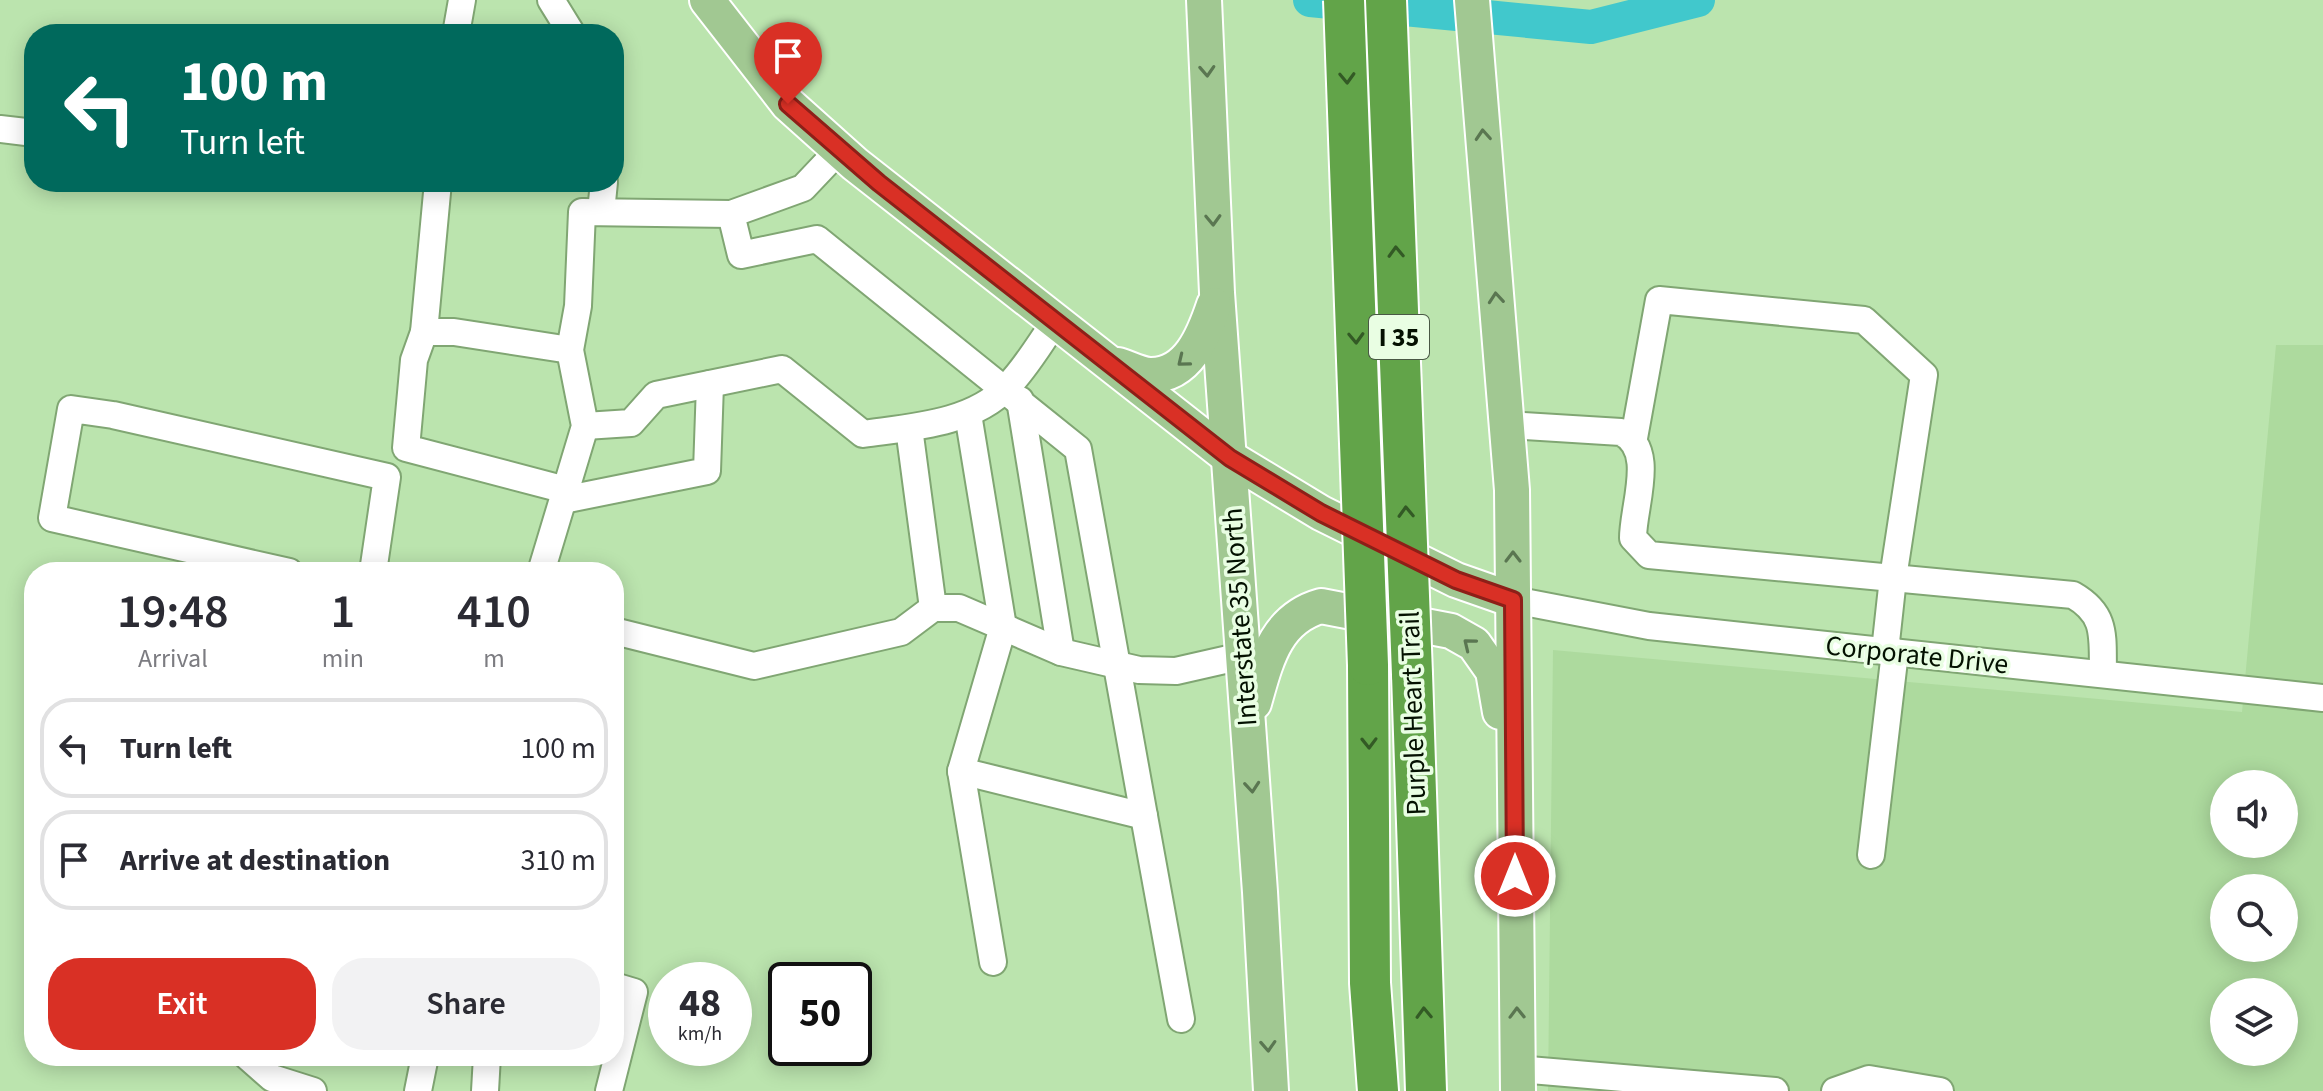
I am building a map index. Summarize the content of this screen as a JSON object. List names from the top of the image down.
{
  "streets": {
    "highway": ["I 35", "Purple Heart Trail"],
    "main road": ["Interstate 35 North"],
    "street": ["Corporate Drive"]
  },
  "page": {
    "turn": ["100 m", "Turn left"],
    "eta": [
      "19:48",
      "Arrival",
      "1",
      "min",
      "410",
      "m"
    ],
    "list": [
      {
        "name": "Turn left",
        "value": "100 m"
      },
      {
        "name": "Arrive at destination",
        "value": "310 m"
      }
    ],
    "buttons": ["Exit", "Share"],
    "speed": "48 km/h",
    "limit": "50"
  }
}
